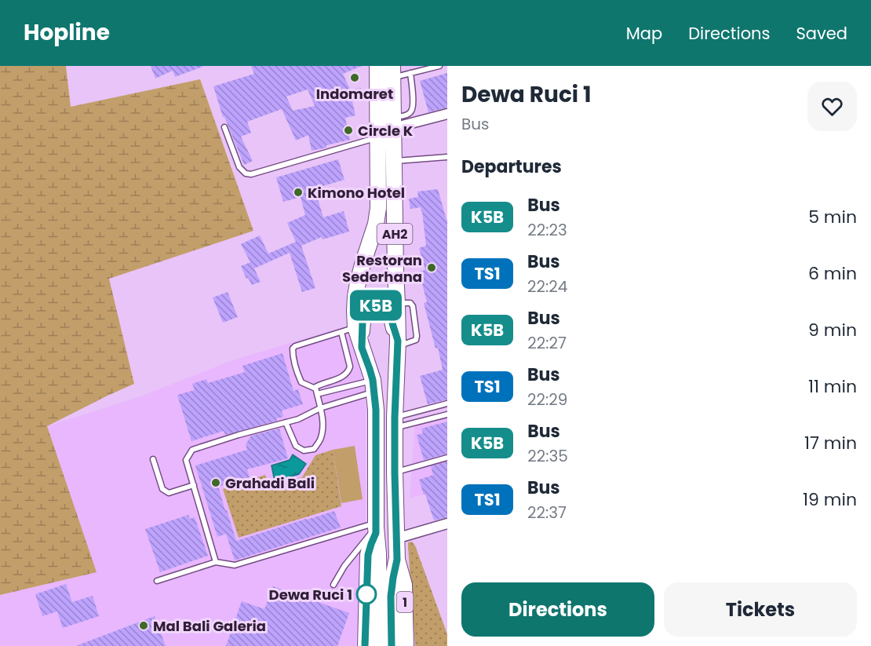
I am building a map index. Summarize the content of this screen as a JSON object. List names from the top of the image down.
{
  "streets": {
    "highway": ["AH2", "1"]
  },
  "crossings": [
    ["AH2", "1"]
  ],
  "places": [
    "Indomaret",
    "Circle K",
    "Kimono Hotel",
    "Restoran Sederhana",
    "Grahadi Bali",
    "Dewa Ruci 1",
    "Mal Bali Galeria"
  ],
  "lines": ["bus line K5B"],
  "page": {
    "header": "Hopline",
    "nav": ["Map", "Directions", "Saved"],
    "on_map": "K5B",
    "heading": [
      ["Dewa Ruci 1", "Bus"],
      "Departures"
    ],
    "list": [
      {
        "mark": "K5B",
        "name": "Bus",
        "note": "22:23",
        "value": "5 min"
      },
      {
        "mark": "TS1",
        "name": "Bus",
        "note": "22:24",
        "value": "6 min"
      },
      {
        "mark": "K5B",
        "name": "Bus",
        "note": "22:27",
        "value": "9 min"
      },
      {
        "mark": "TS1",
        "name": "Bus",
        "note": "22:29",
        "value": "11 min"
      },
      {
        "mark": "K5B",
        "name": "Bus",
        "note": "22:35",
        "value": "17 min"
      },
      {
        "mark": "TS1",
        "name": "Bus",
        "note": "22:37",
        "value": "19 min"
      }
    ],
    "buttons": ["Directions", "Tickets"]
  }
}
